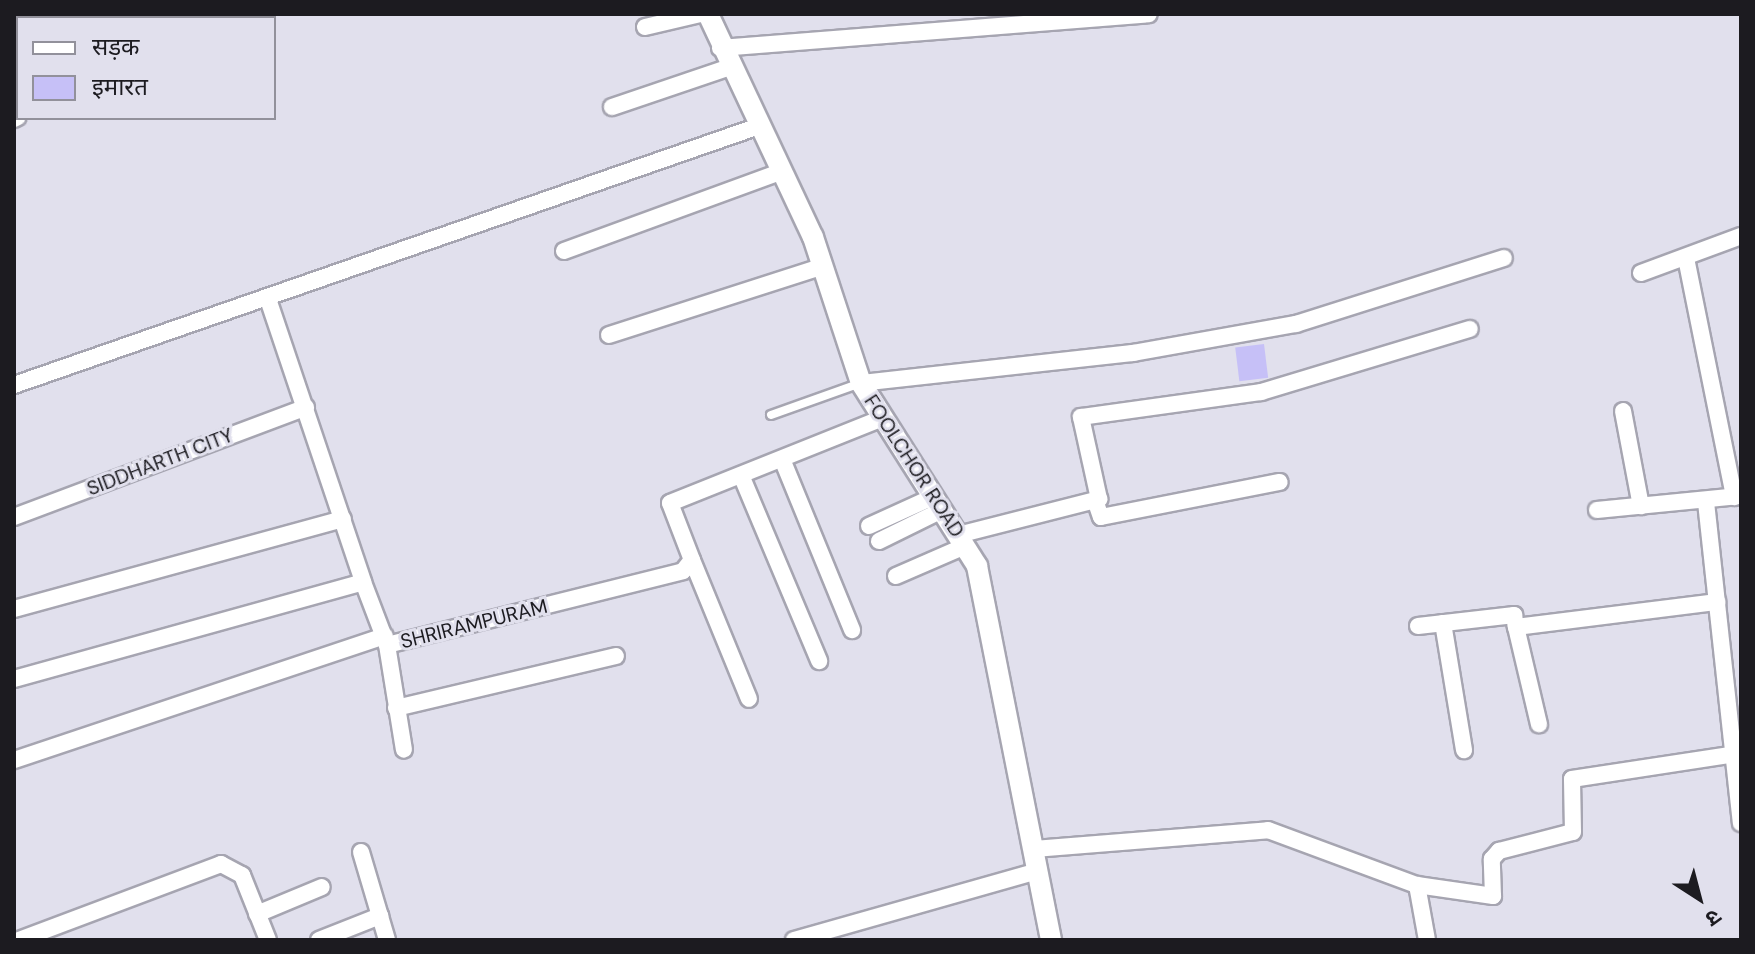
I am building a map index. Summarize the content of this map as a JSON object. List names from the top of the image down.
{
  "streets": {
    "street": ["SIDDHARTH CITY", "FOOLCHOR ROAD", "SHRIRAMPURAM"]
  },
  "crossings": [
    ["SIDDHARTH CITY", "SHRIRAMPURAM"]
  ],
  "legend": ["सड़क", "इमारत"],
  "north": "bottom right"
}
